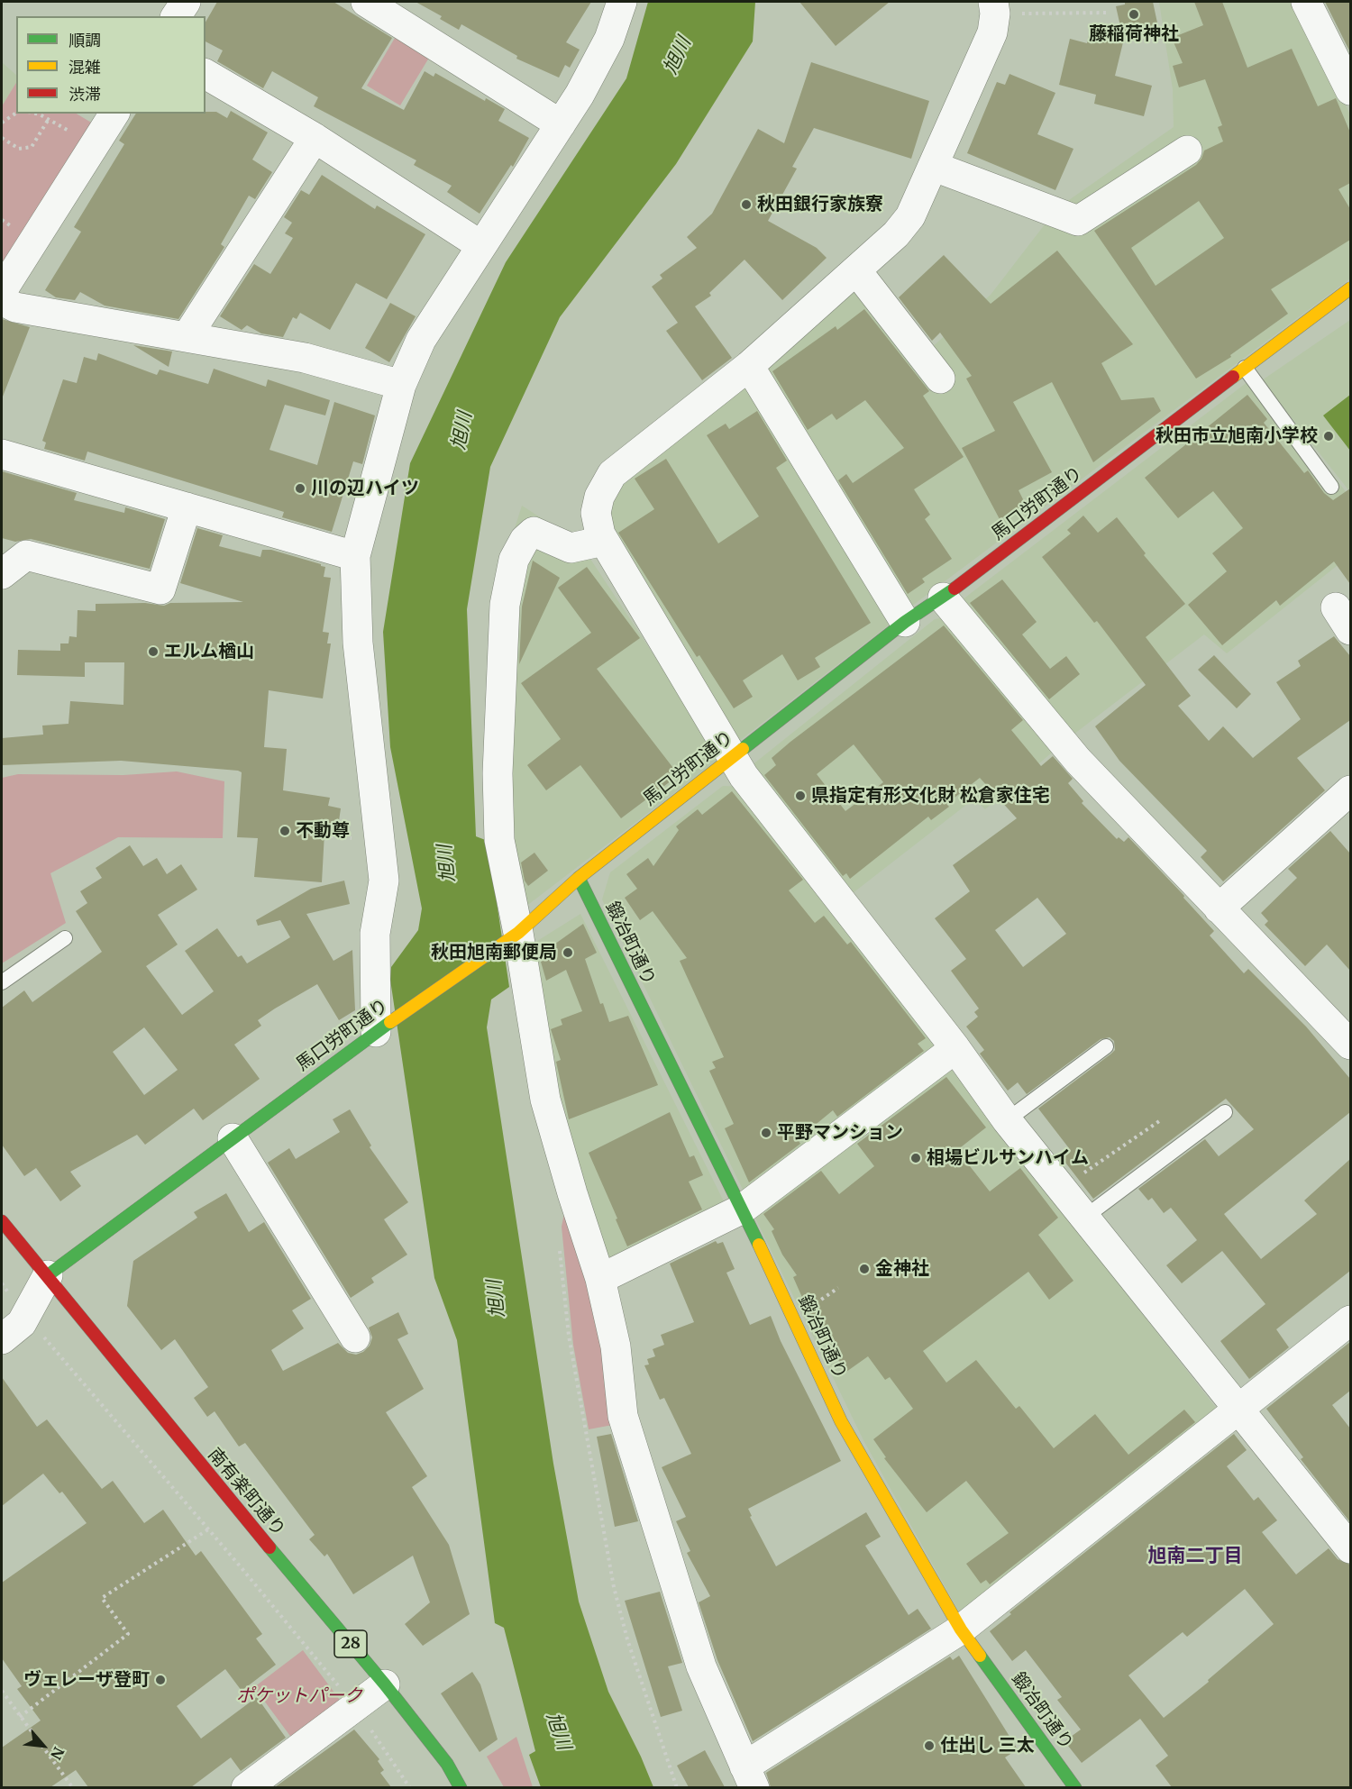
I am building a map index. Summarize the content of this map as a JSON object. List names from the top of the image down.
{
  "streets": {
    "street": [
      "馬口労町通り",
      "鍛冶町通り",
      "南有楽町通り",
      "28"
    ]
  },
  "crossings": [
    ["馬口労町通り", "鍛冶町通り"],
    ["馬口労町通り", "南有楽町通り"]
  ],
  "districts": ["旭南二丁目"],
  "water": ["旭川"],
  "parks": ["ポケットパーク"],
  "places": [
    "藤稲荷神社",
    "秋田銀行家族寮",
    "秋田市立旭南小学校",
    "川の辺ハイツ",
    "エルム楢山",
    "県指定有形文化財 松倉家住宅",
    "不動尊",
    "秋田旭南郵便局",
    "平野マンション",
    "相場ビルサンハイム",
    "金神社",
    "ヴェレーザ登町",
    "仕出し 三太"
  ],
  "legend": ["順調", "混雑", "渋滞"],
  "north": "bottom right"
}
